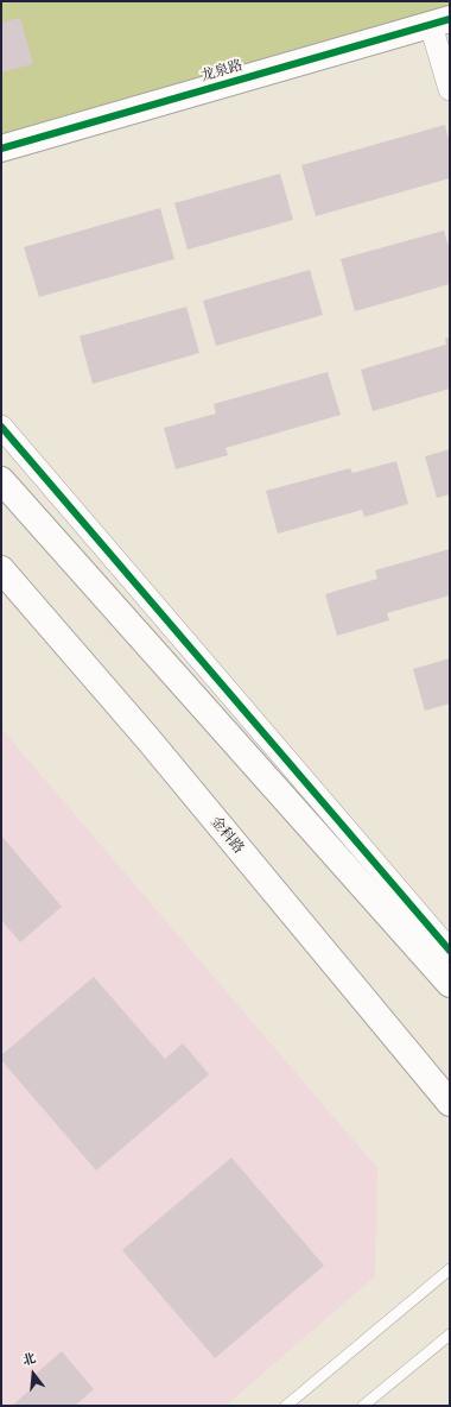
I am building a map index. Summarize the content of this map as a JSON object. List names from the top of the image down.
{
  "streets": {
    "main road": ["龙泉路", "金科路"]
  },
  "north": "top"
}
